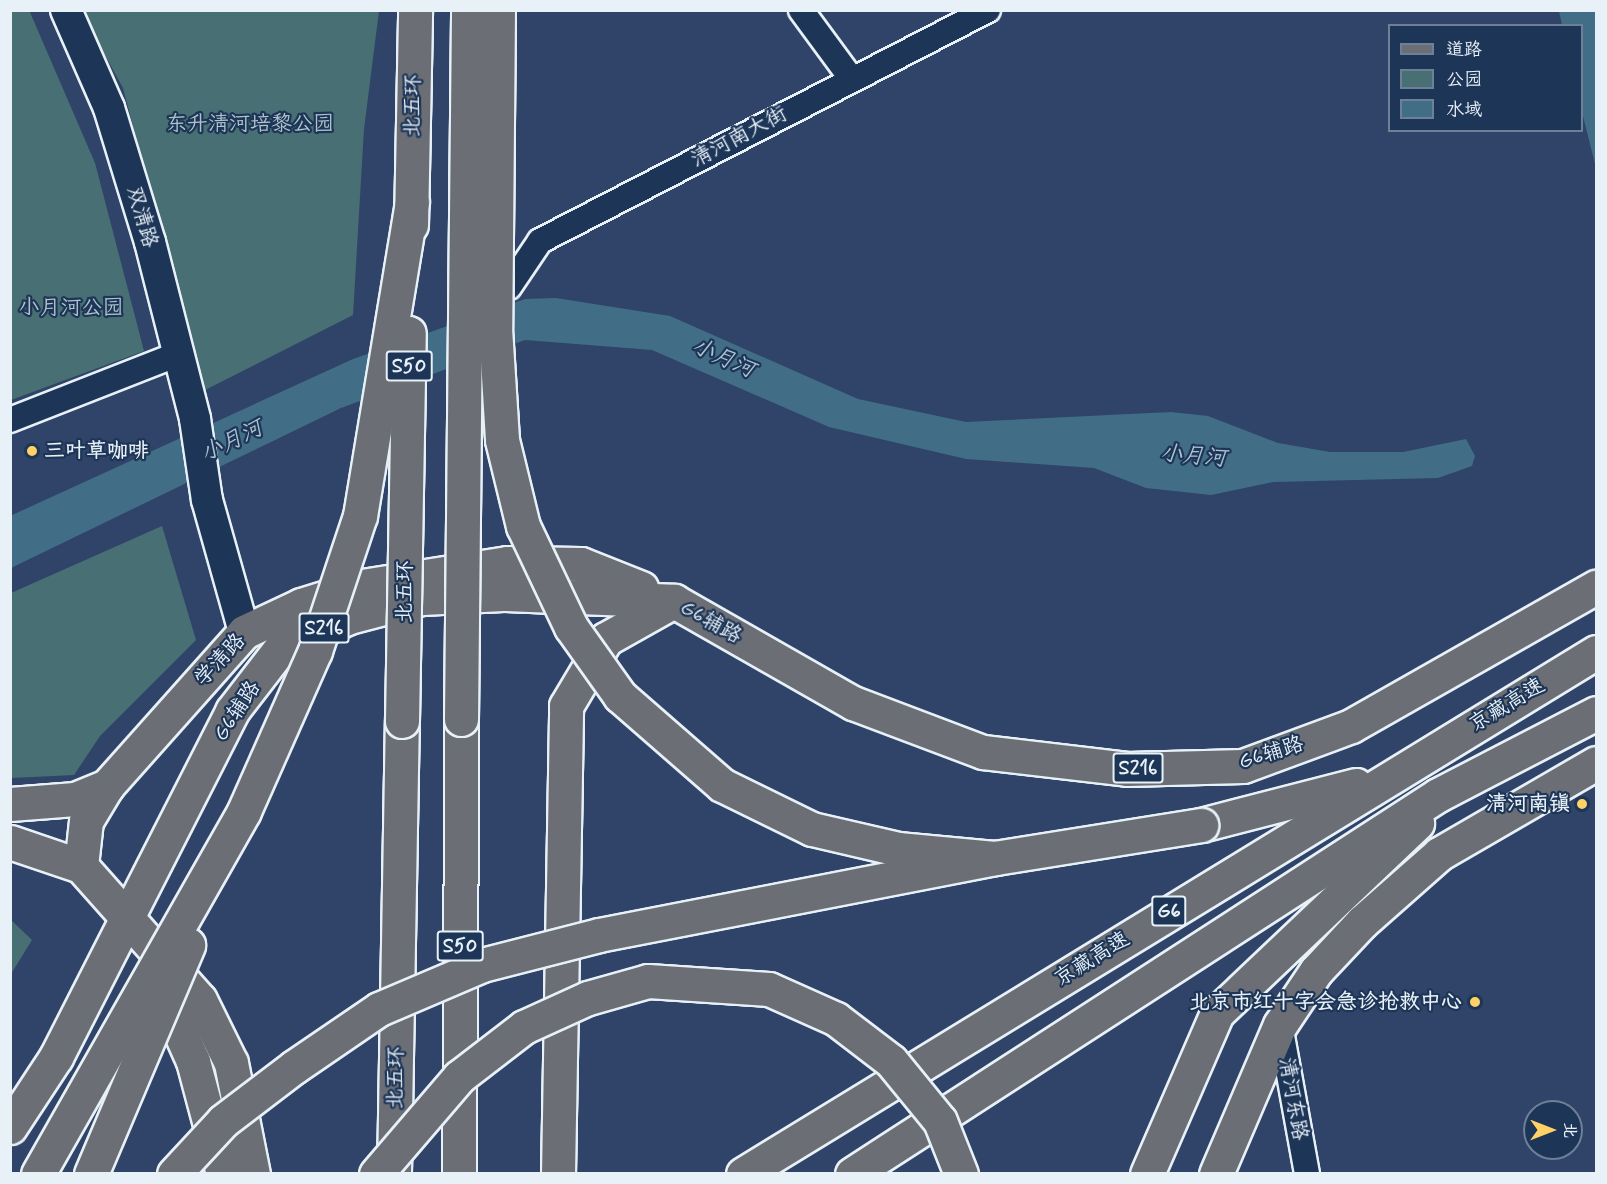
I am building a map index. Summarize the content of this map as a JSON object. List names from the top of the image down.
{
  "streets": {
    "main road": [
      "北五环",
      "S50",
      "G6辅路",
      "S216",
      "学清路",
      "京藏高速",
      "G6"
    ],
    "street": ["清河南大街", "双清路", "清河东路"]
  },
  "crossings": [
    ["双清路", "学清路"],
    ["G6辅路", "学清路"]
  ],
  "water": ["小月河"],
  "parks": ["东升清河培黎公园", "小月河公园"],
  "places": ["三叶草咖啡", "清河南镇", "北京市红十字会急诊抢救中心"],
  "legend": ["道路", "公园", "水域"],
  "north": "right"
}
